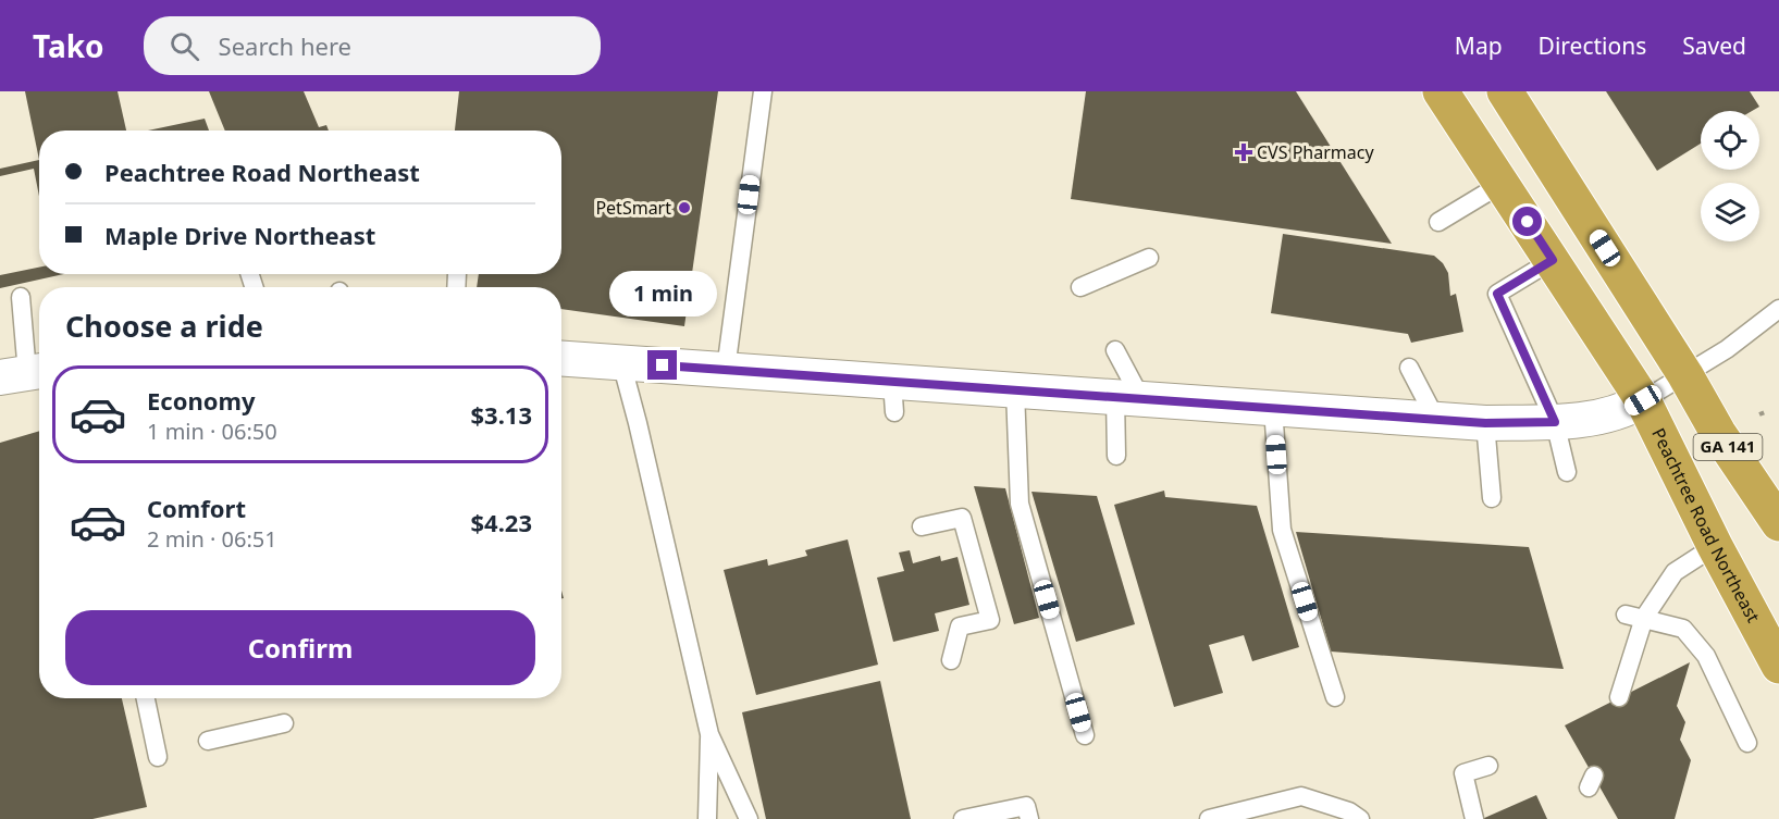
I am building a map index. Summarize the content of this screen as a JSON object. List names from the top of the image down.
{
  "streets": {
    "highway": ["GA 141", "Peachtree Road Northeast"]
  },
  "places": {
    "health": ["CVS Pharmacy"],
    "other": ["PetSmart"]
  },
  "page": {
    "header": "Tako",
    "search": "Search here",
    "nav": ["Map", "Directions", "Saved"],
    "banner": ["Peachtree Road Northeast", "Maple Drive Northeast"],
    "bubble": "1 min",
    "heading": "Choose a ride",
    "list": [
      {
        "name": "Economy",
        "note": "1 min · 06:50",
        "value": "$3.13"
      },
      {
        "name": "Comfort",
        "note": "2 min · 06:51",
        "value": "$4.23"
      }
    ],
    "buttons": "Confirm"
  }
}
